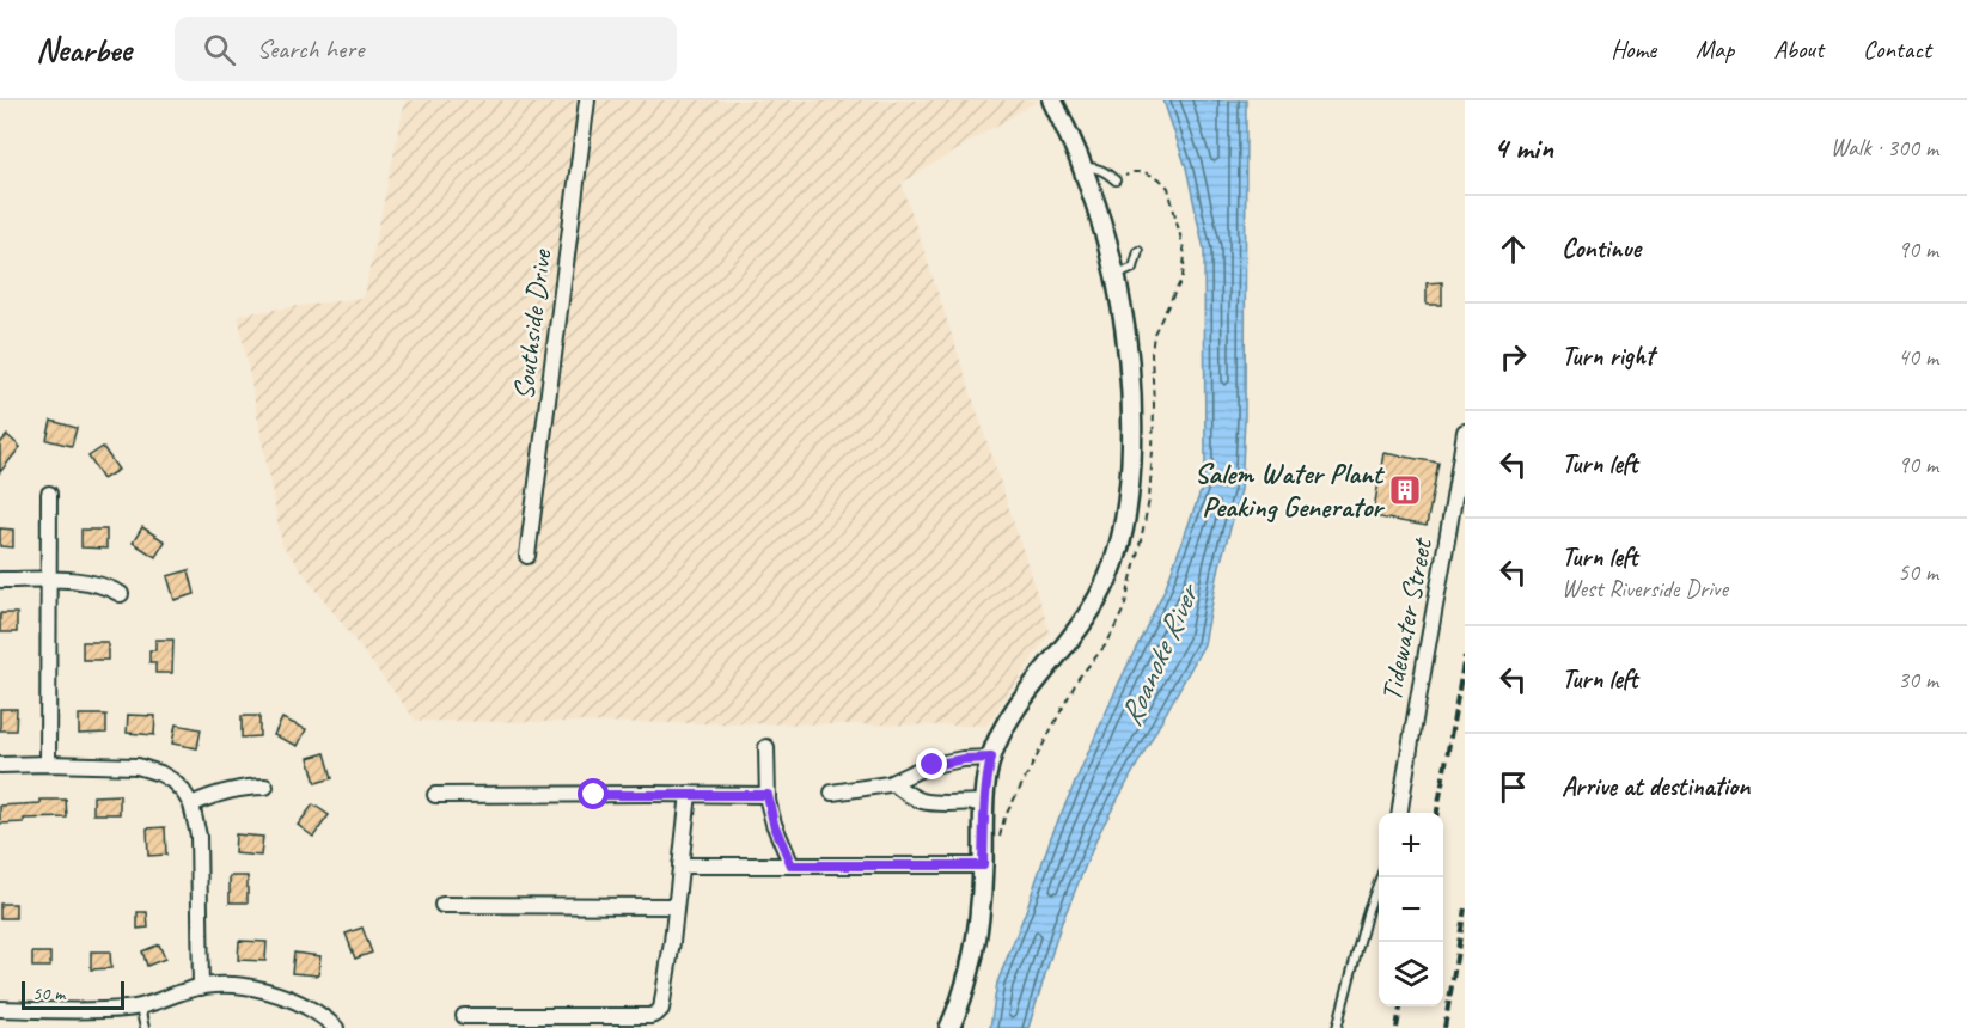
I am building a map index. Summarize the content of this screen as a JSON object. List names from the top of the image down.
{
  "streets": {
    "street": ["Southside Drive", "Tidewater Street"]
  },
  "water": ["Roanoke River"],
  "places": {
    "building": ["Salem Water Plant Peaking Generator"]
  },
  "scale_bar": "50 m",
  "page": {
    "header": "Nearbee",
    "search": "Search here",
    "nav": [
      "Home",
      "Map",
      "About",
      "Contact"
    ],
    "heading": ["4 min", "Walk · 300 m"],
    "list": [
      ["Continue", "90 m"],
      ["Turn right", "40 m"],
      ["Turn left", "90 m"],
      ["Turn left", "West Riverside Drive", "50 m"],
      ["Turn left", "30 m"],
      "Arrive at destination"
    ],
    "map_buttons": ["+", "−"],
    "scale": "50 m"
  }
}
